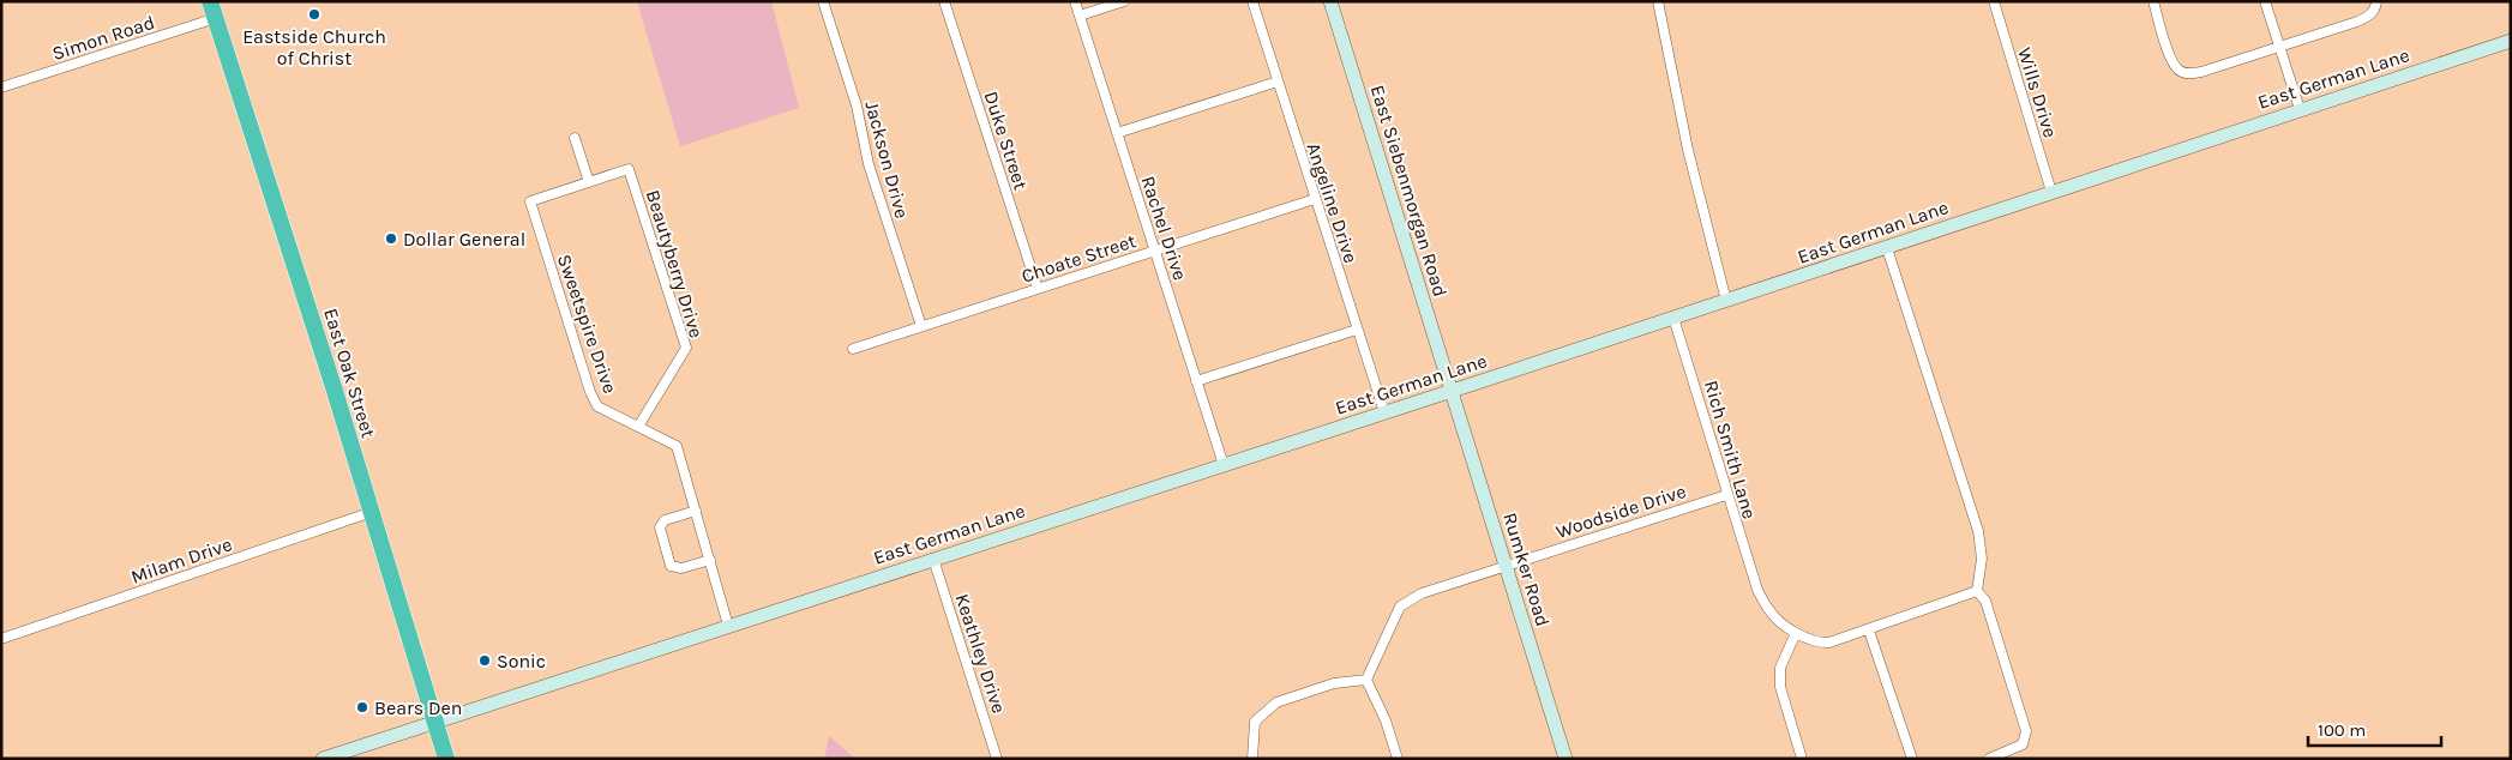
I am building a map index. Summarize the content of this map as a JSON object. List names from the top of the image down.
{
  "streets": {
    "highway": ["East Oak Street"],
    "street": [
      "Simon Road",
      "East German Lane",
      "Wills Drive",
      "Duke Street",
      "Jackson Drive",
      "East Siebenmorgan Road",
      "Angeline Drive",
      "Rachel Drive",
      "Choate Street",
      "Beautyberry Drive",
      "Sweetspire Drive",
      "Rich Smith Lane",
      "Woodside Drive",
      "Milam Drive",
      "Rumker Road",
      "Keathley Drive"
    ]
  },
  "crossings": [
    ["Simon Road", "East Oak Street"],
    ["East German Lane", "Wills Drive"],
    ["East German Lane", "East Siebenmorgan Road"],
    ["East German Lane", "Angeline Drive"],
    ["East German Lane", "Rachel Drive"],
    ["East German Lane", "East Oak Street"],
    ["East German Lane", "Rich Smith Lane"],
    ["East German Lane", "Rumker Road"],
    ["East German Lane", "Keathley Drive"],
    ["Duke Street", "Choate Street"],
    ["Jackson Drive", "Choate Street"],
    ["East Siebenmorgan Road", "Rumker Road"],
    ["Angeline Drive", "Choate Street"],
    ["Rachel Drive", "Choate Street"],
    ["Beautyberry Drive", "Sweetspire Drive"],
    ["East Oak Street", "Milam Drive"],
    ["Rich Smith Lane", "Woodside Drive"],
    ["Woodside Drive", "Rumker Road"]
  ],
  "places": [
    "Eastside Church of Christ",
    "Dollar General",
    "Sonic",
    "Bears Den"
  ],
  "scale_bar": "100 m"
}
